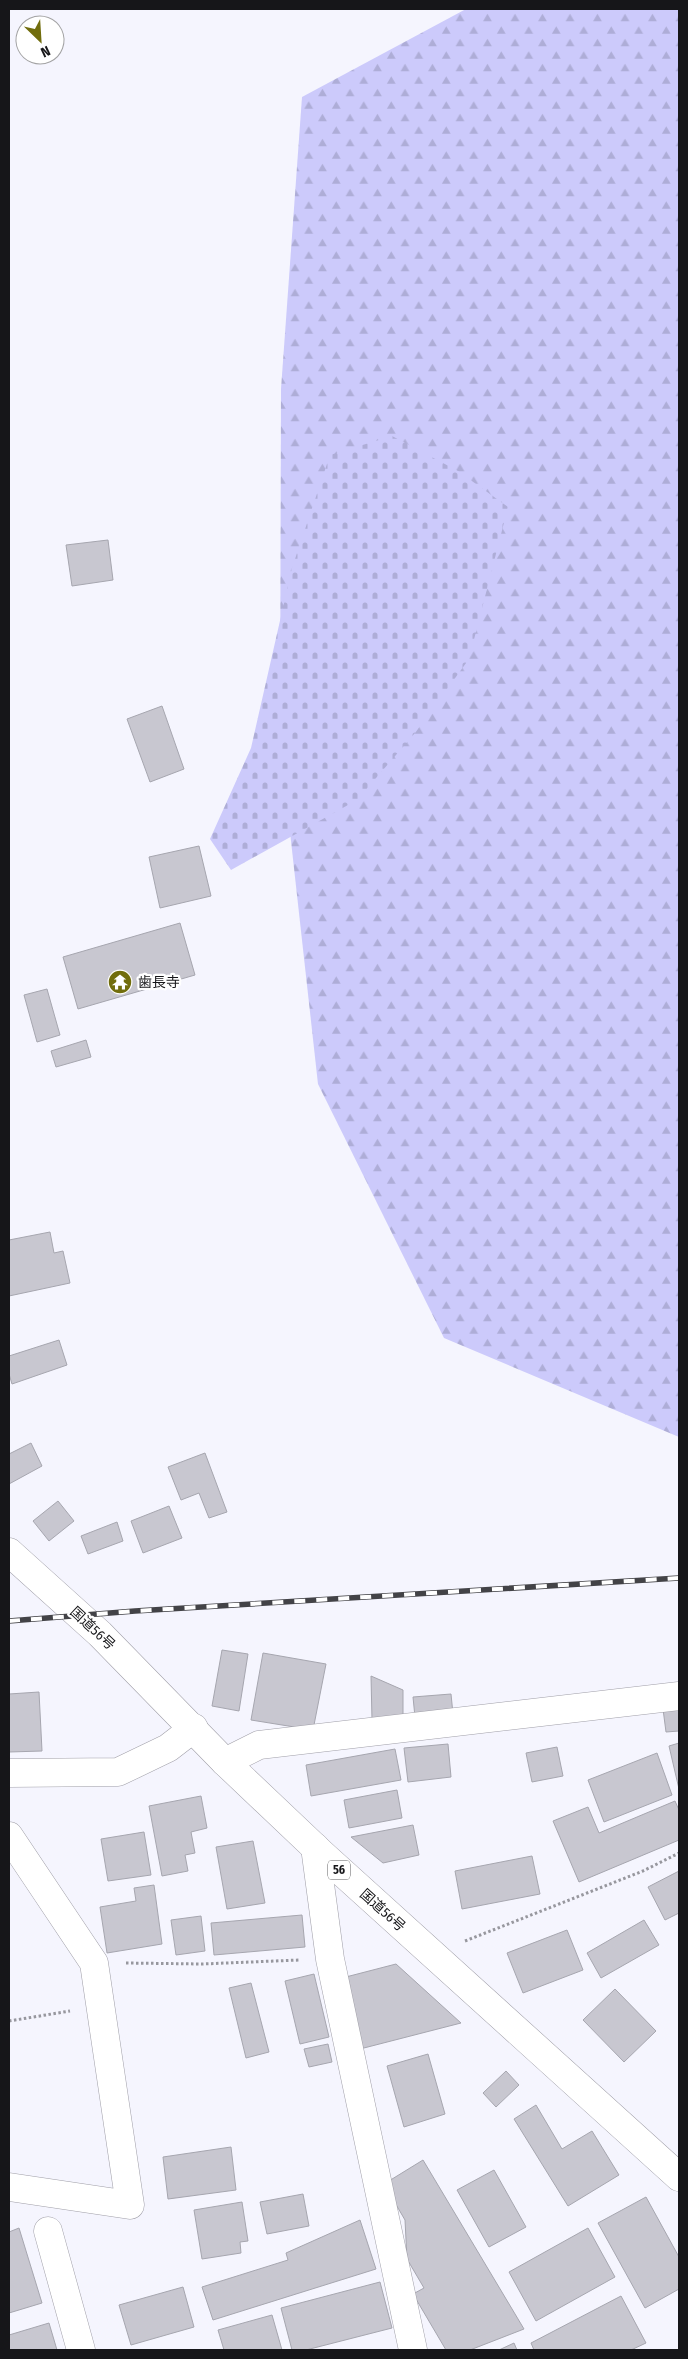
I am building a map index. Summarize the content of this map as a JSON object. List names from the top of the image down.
{
  "streets": {
    "main road": ["国道56号", "56"]
  },
  "places": {
    "temple": ["歯長寺"]
  },
  "north": "bottom right"
}
